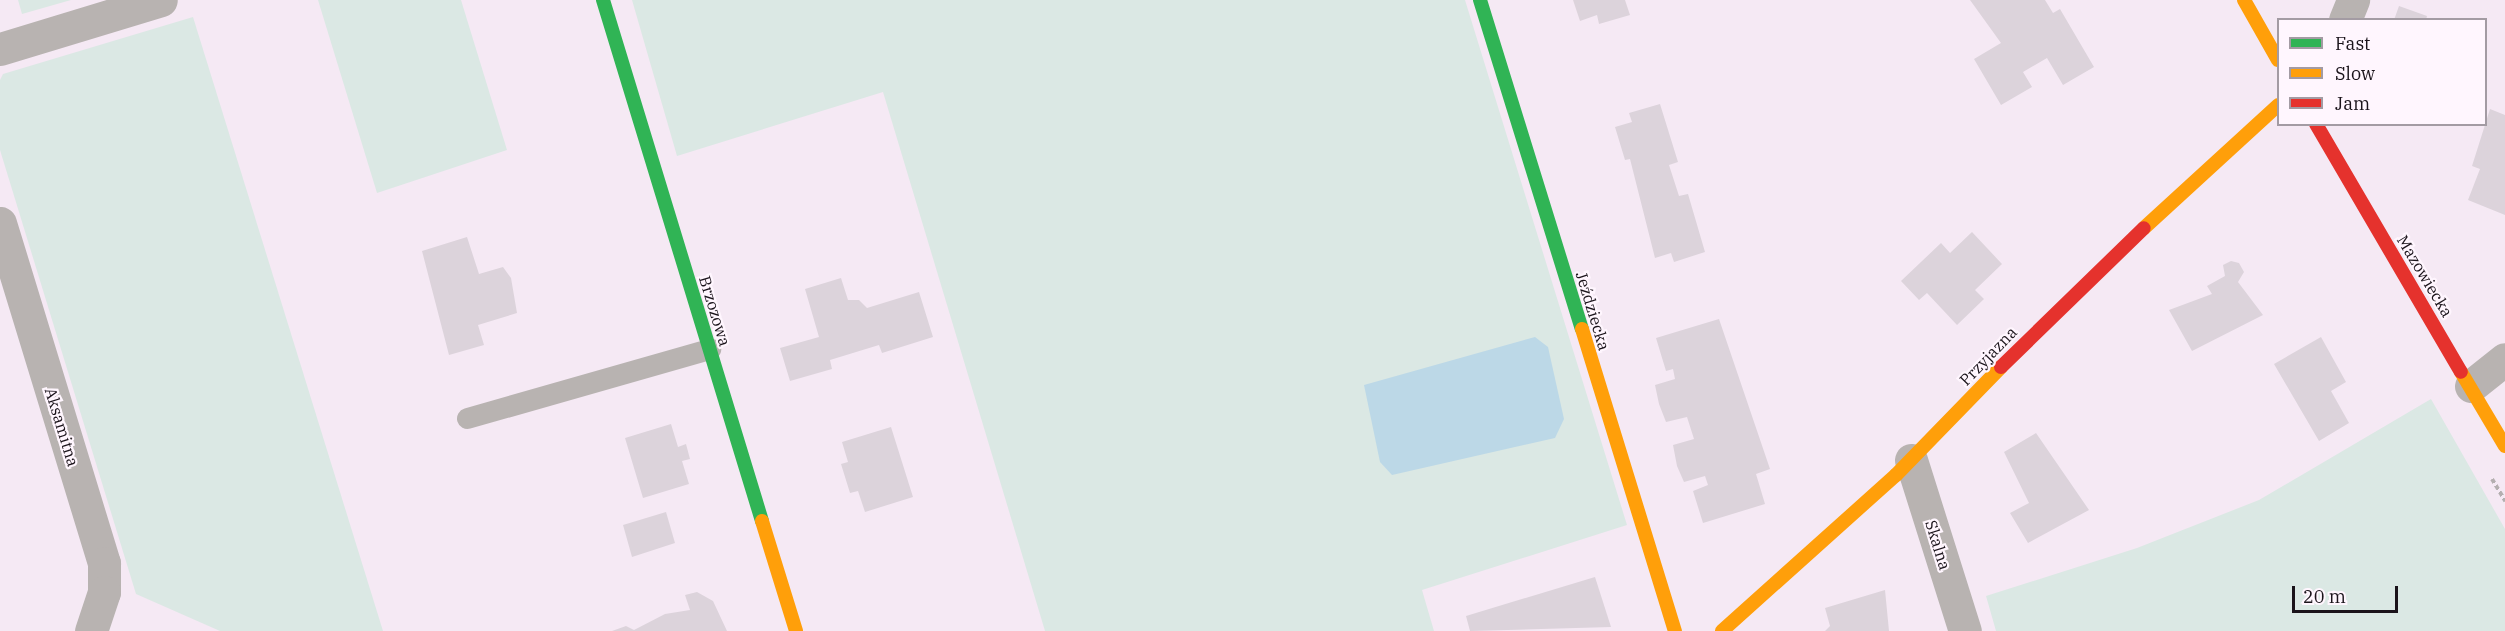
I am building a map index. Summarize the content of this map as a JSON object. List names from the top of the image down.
{
  "streets": {
    "street": [
      "Mazowiecka",
      "Brzozowa",
      "Jeździecka",
      "Przyjazna",
      "Aksamitna",
      "Skalna"
    ]
  },
  "crossings": [
    ["Przyjazna", "Skalna"]
  ],
  "legend": ["Fast", "Slow", "Jam"],
  "scale_bar": "20 m"
}
